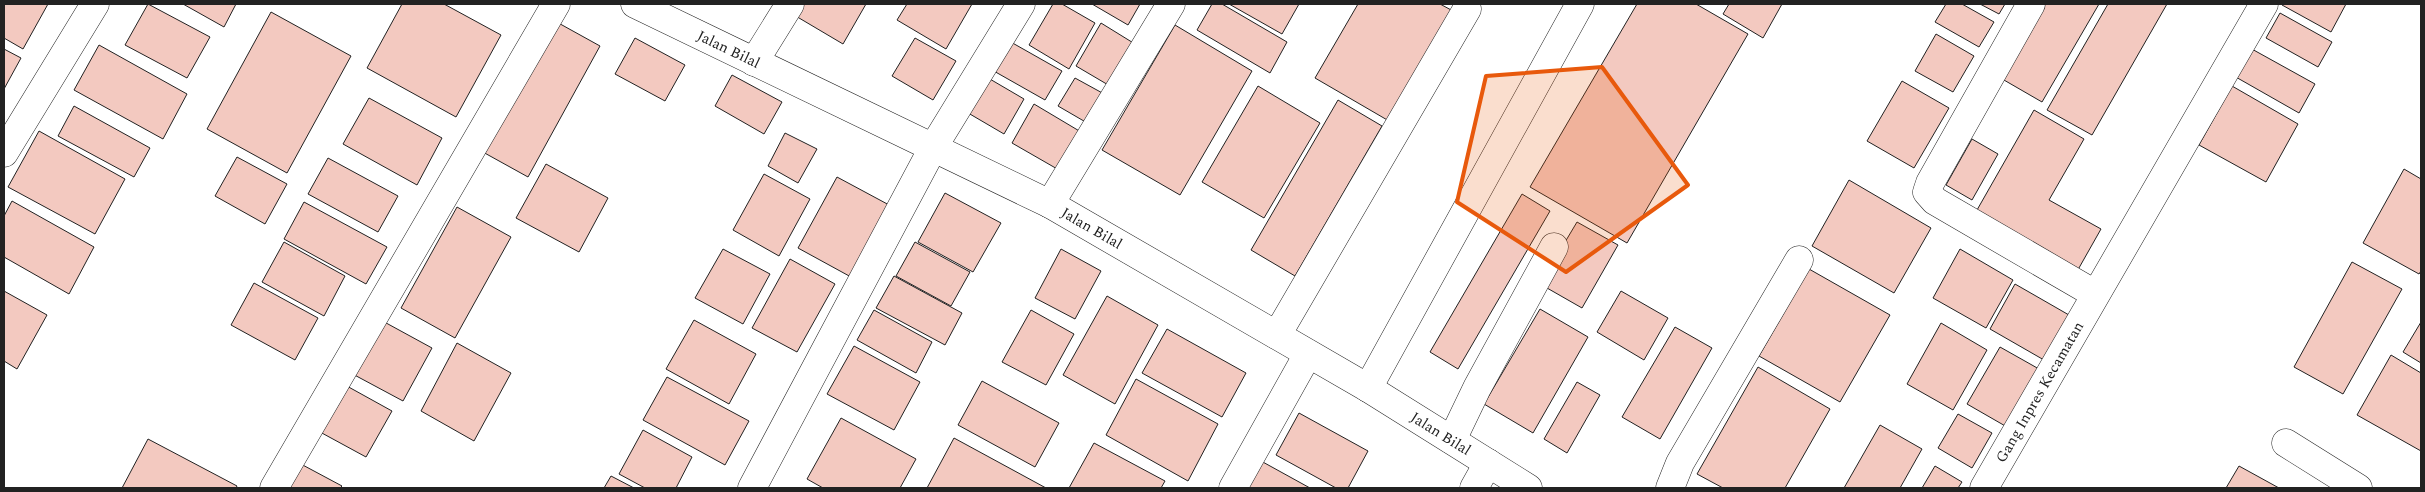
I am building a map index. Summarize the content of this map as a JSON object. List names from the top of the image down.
{
  "streets": {
    "street": ["Jalan Bilal", "Gang Inpres Kecamatan"]
  }
}
